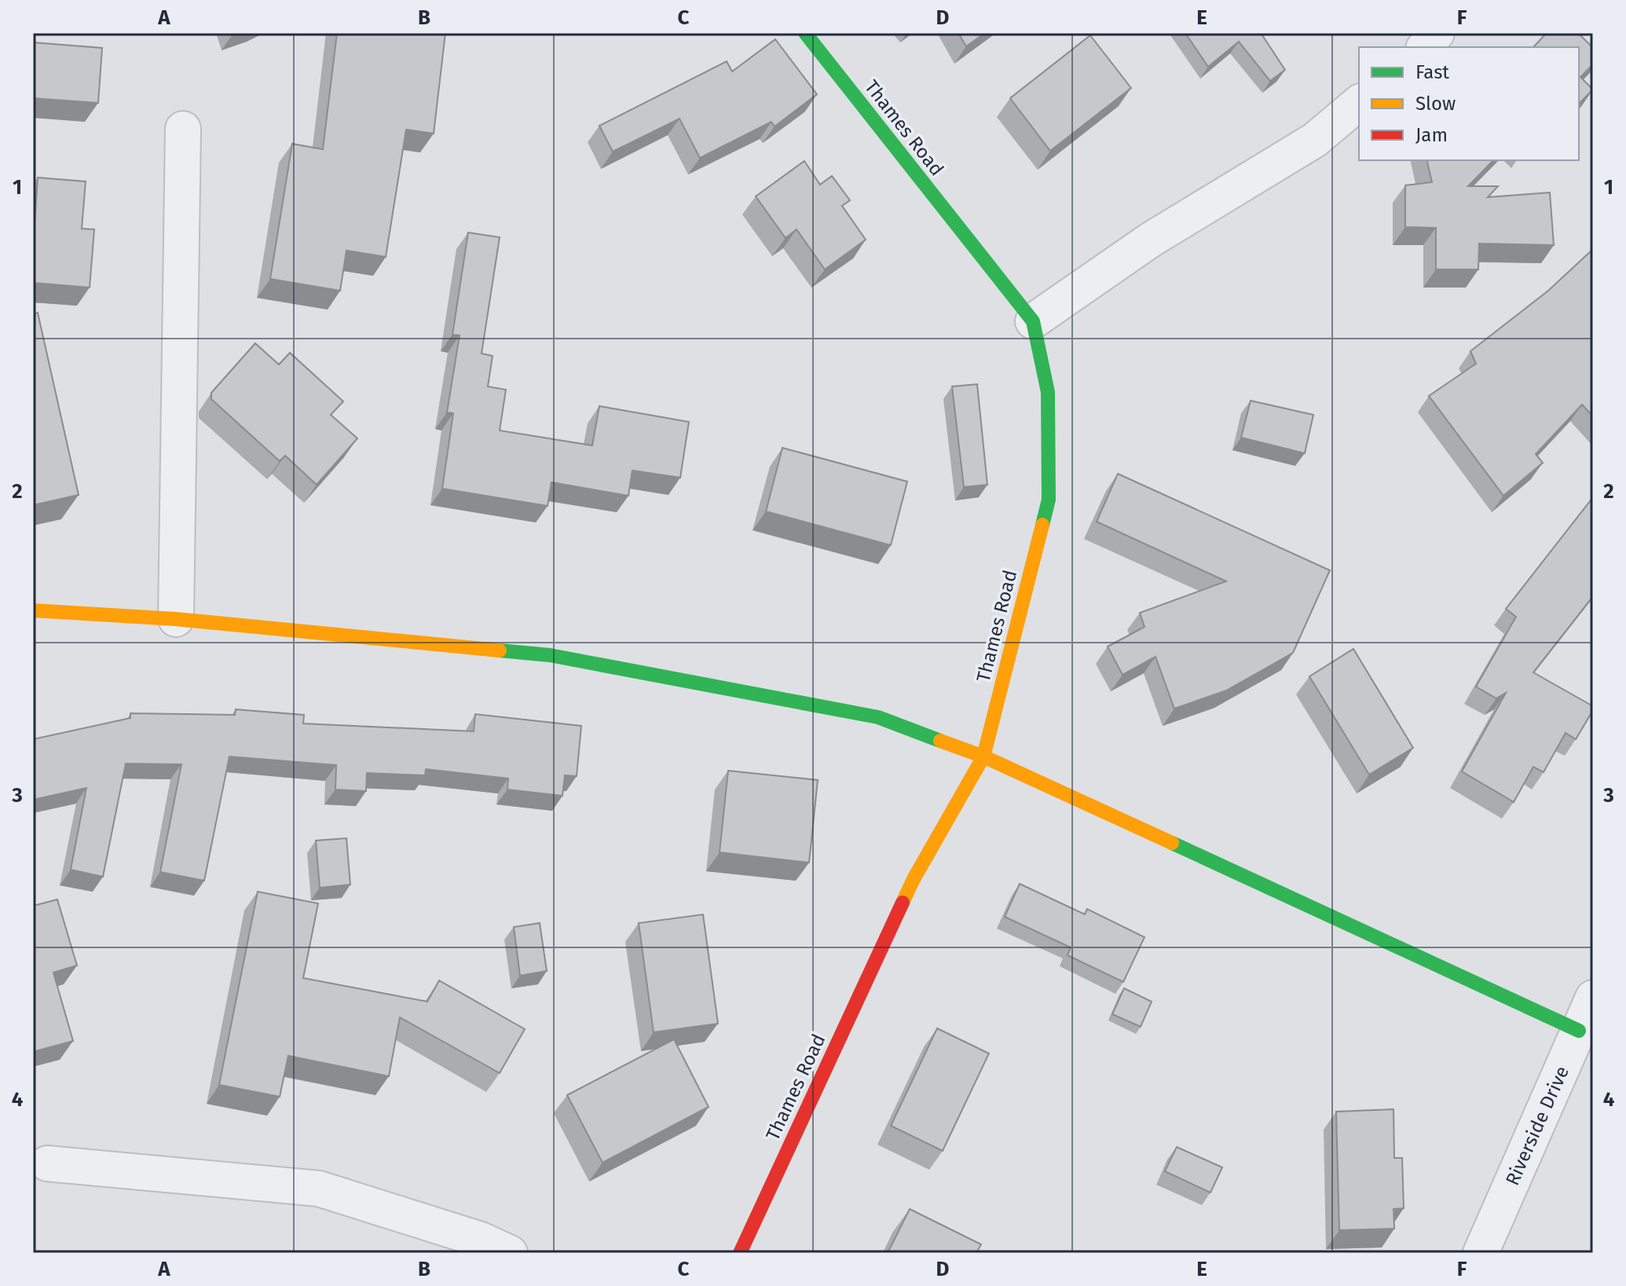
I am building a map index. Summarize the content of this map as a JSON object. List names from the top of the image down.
{
  "streets": {
    "street": ["Thames Road", "Riverside Drive"]
  },
  "legend": ["Fast", "Slow", "Jam"],
  "grid": {
    "columns": [
      "A",
      "B",
      "C",
      "D",
      "E",
      "F"
    ],
    "rows": [
      "1",
      "2",
      "3",
      "4"
    ]
  }
}
